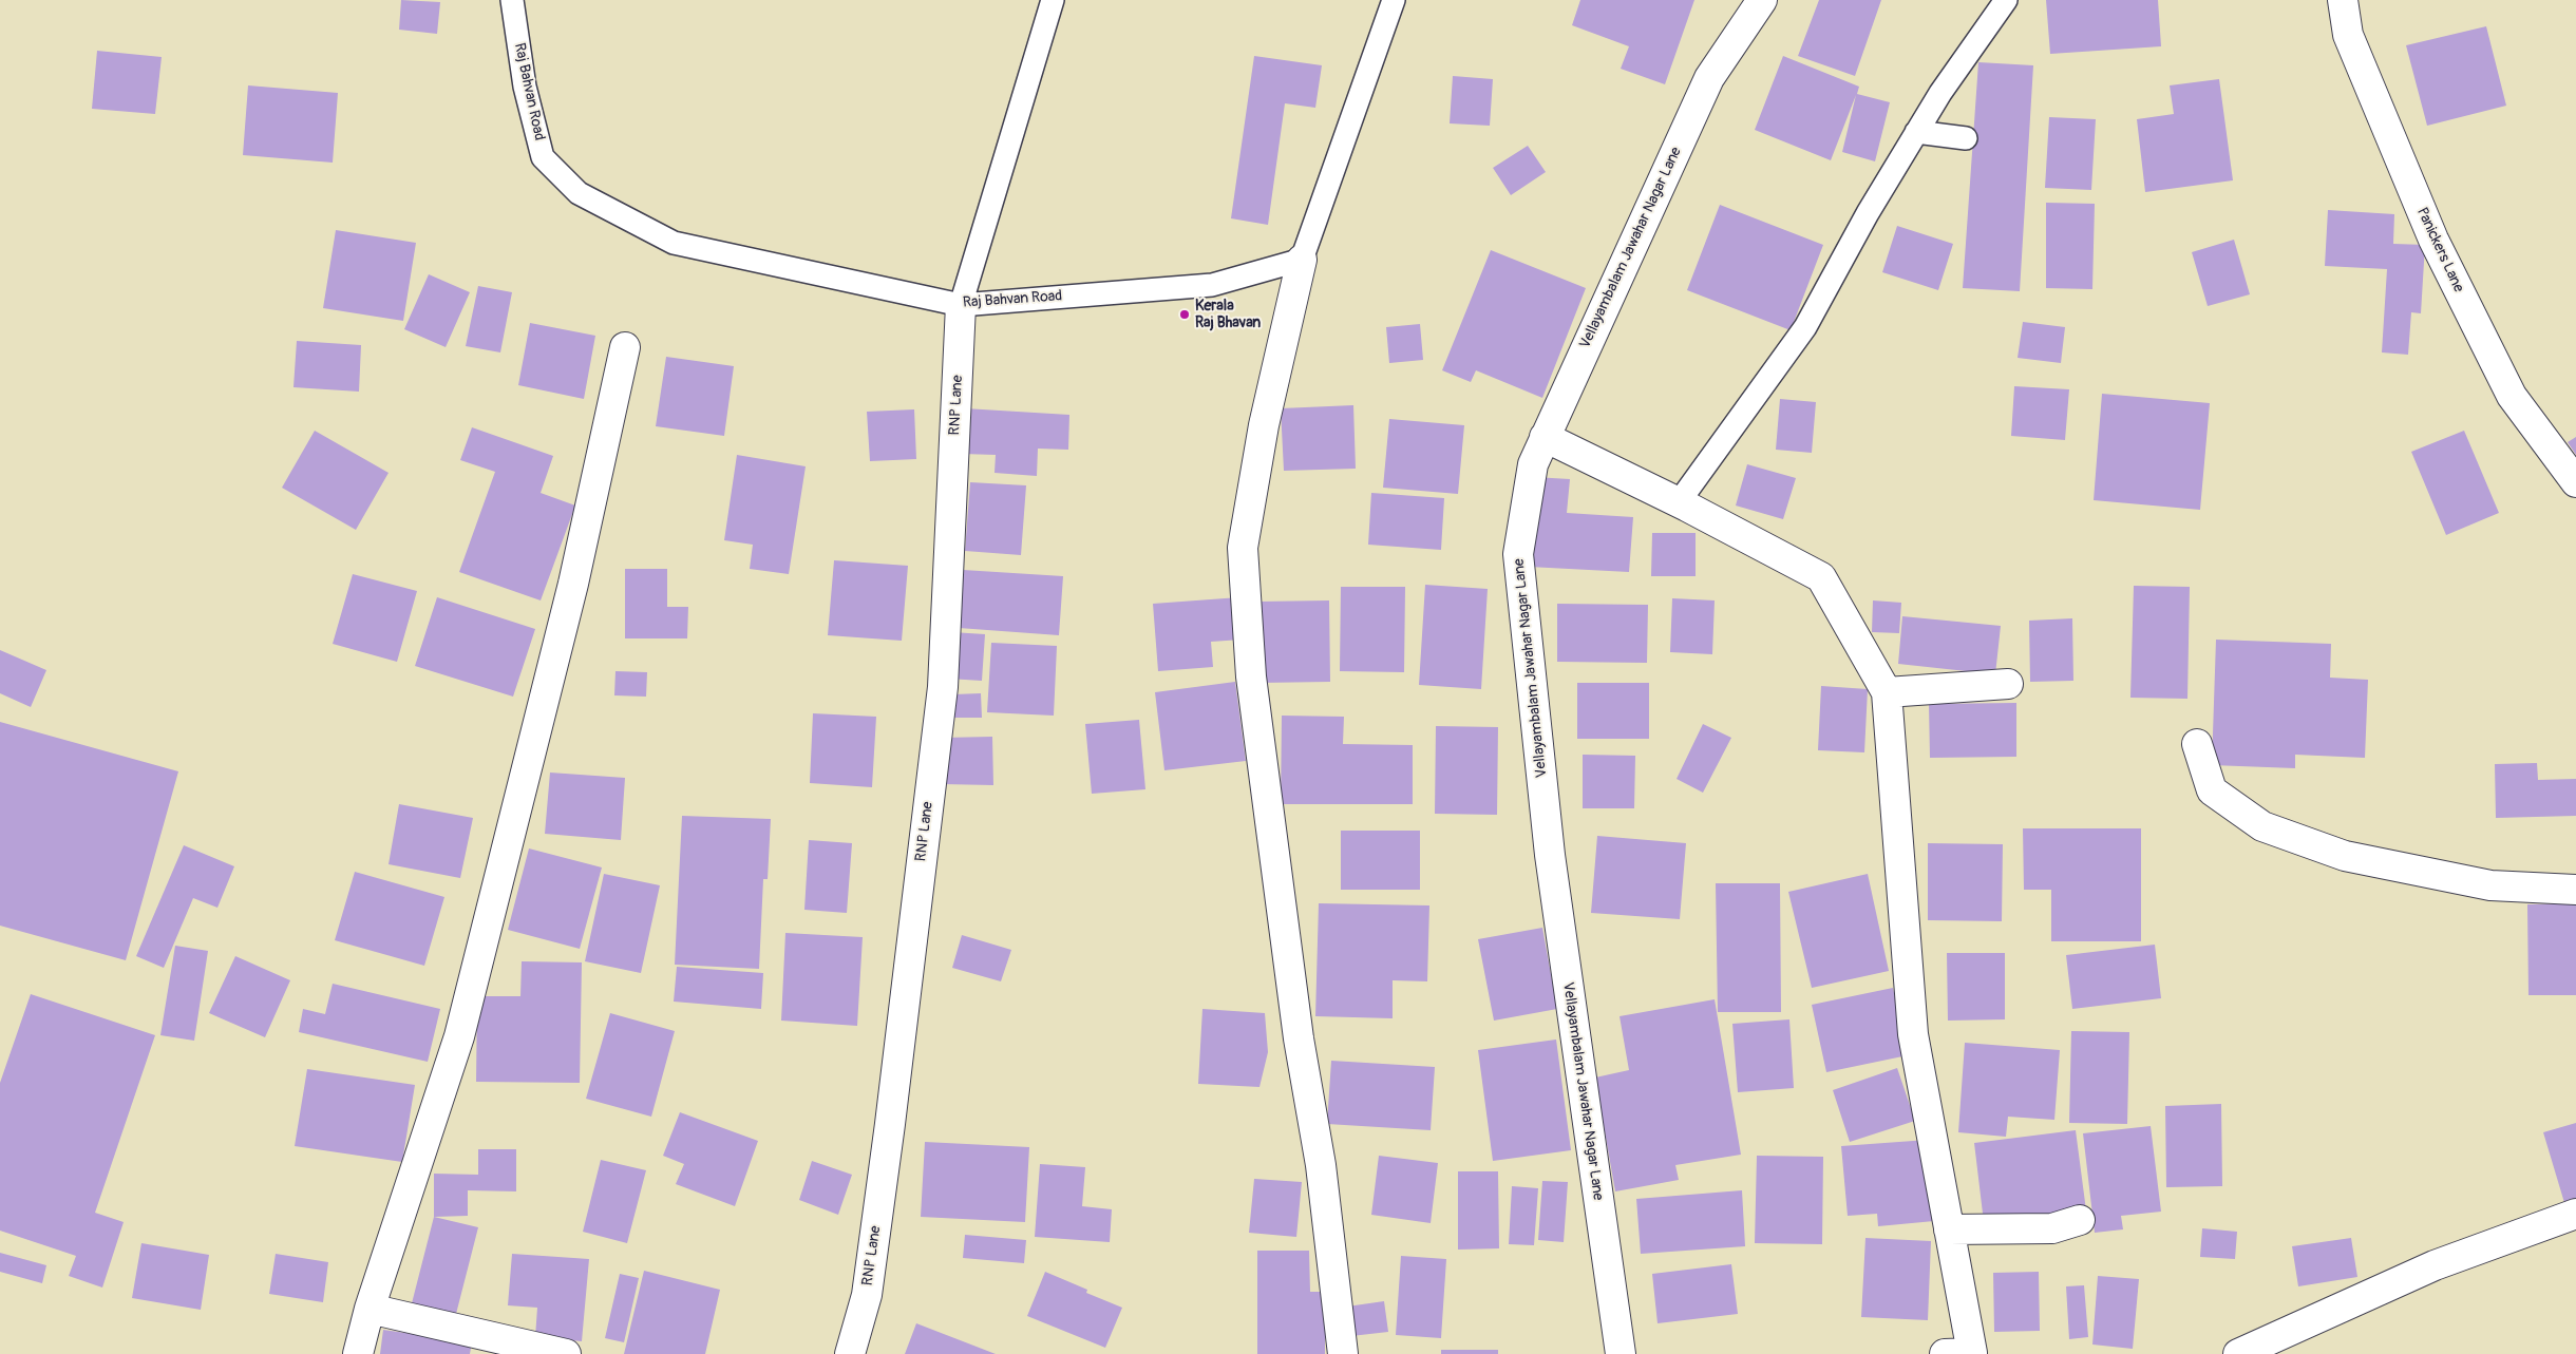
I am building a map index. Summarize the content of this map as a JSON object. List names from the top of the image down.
{
  "streets": {
    "street": ["Vellayambalam Jawahar Nagar Lane", "Panickers Lane", "RNP Lane"],
    "lane": ["Raj Bahvan Road"]
  },
  "crossings": [
    ["Raj Bahvan Road", "RNP Lane"]
  ],
  "places": ["Kerala Raj Bhavan"]
}
